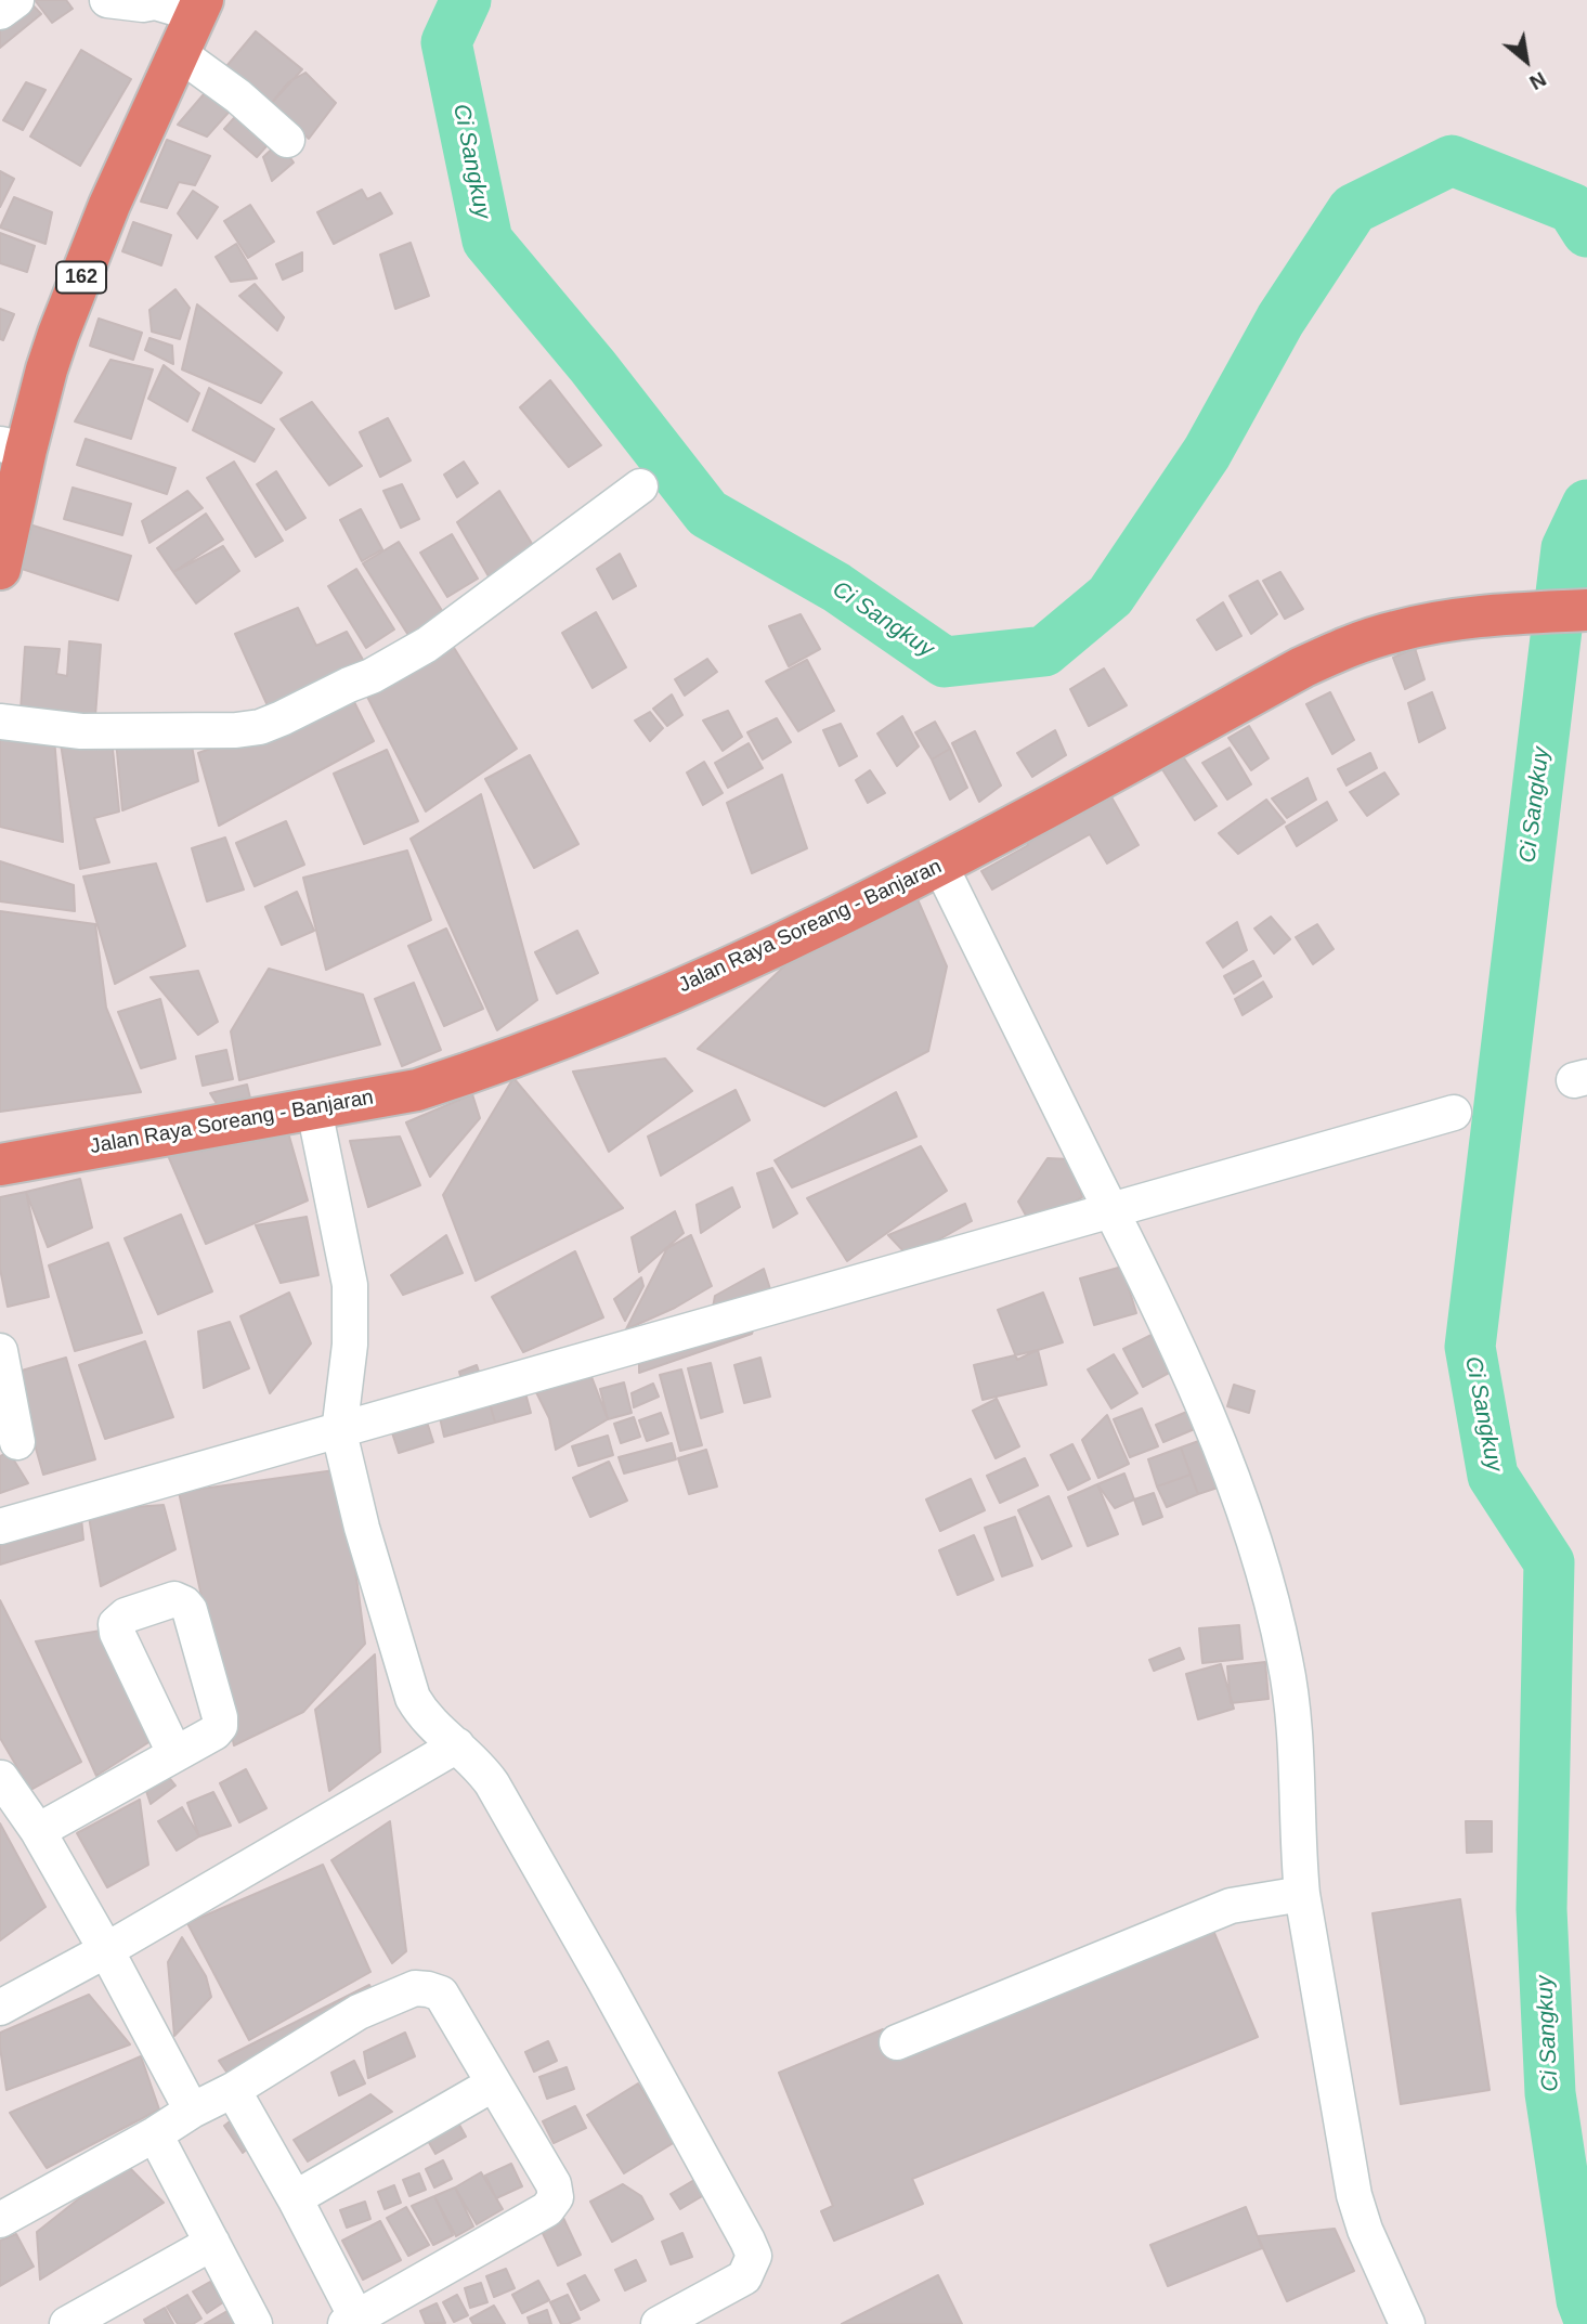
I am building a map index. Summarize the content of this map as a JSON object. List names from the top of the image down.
{
  "streets": {
    "main road": ["162", "Jalan Raya Soreang - Banjaran"]
  },
  "water": ["Ci Sangkuy"],
  "north": "bottom right"
}
